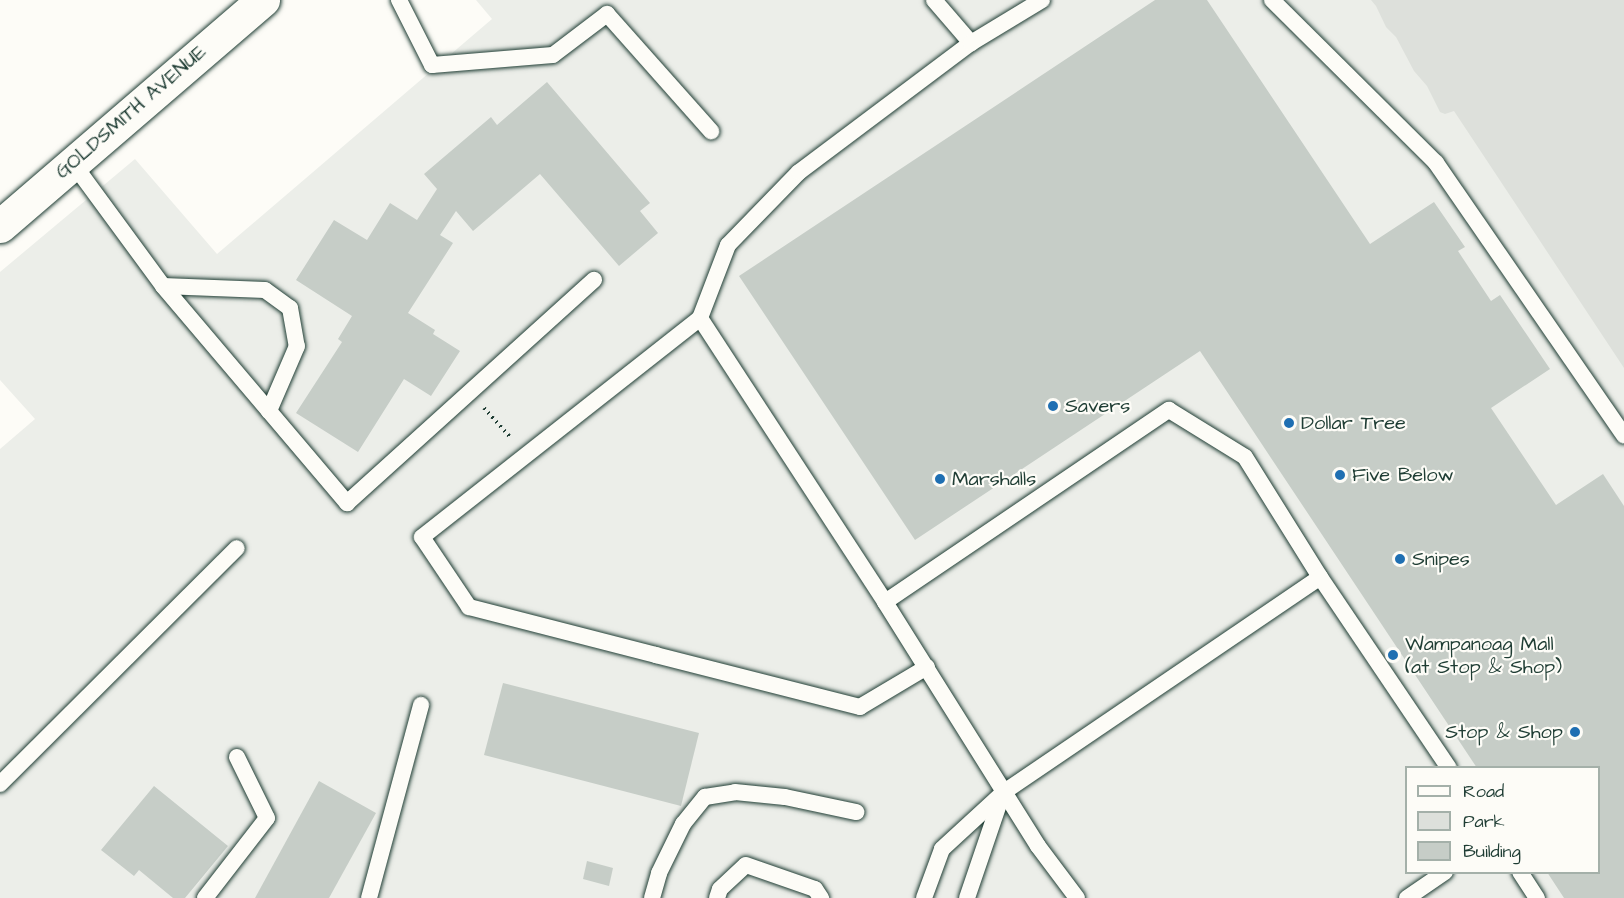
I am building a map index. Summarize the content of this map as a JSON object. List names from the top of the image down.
{
  "streets": {
    "street": ["GOLDSMITH AVENUE"]
  },
  "places": [
    "Savers",
    "Dollar Tree",
    "Five Below",
    "Marshalls",
    "Snipes",
    "Wampanoag Mall (at Stop & Shop)",
    "Stop & Shop"
  ],
  "legend": ["Road", "Park", "Building"]
}
